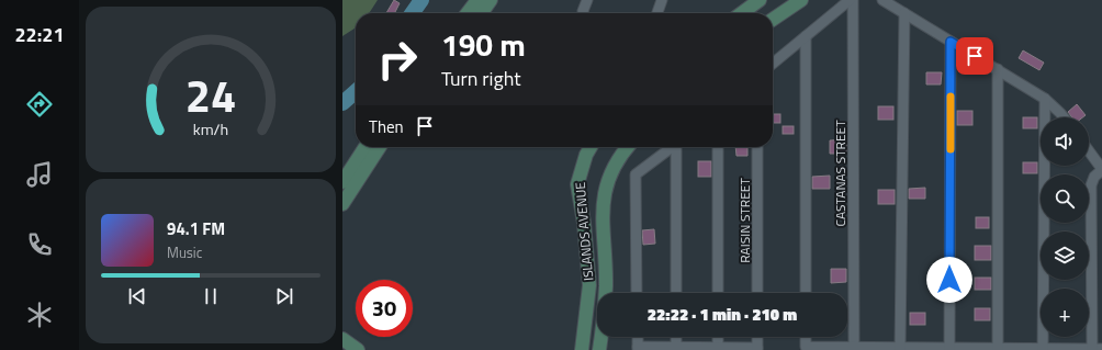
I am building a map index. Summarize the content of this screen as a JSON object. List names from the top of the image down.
{
  "streets": {
    "street": ["CASTANAS STREET", "RAISIN STREET", "ISLANDS AVENUE"]
  },
  "page": {
    "tabs": "22:21",
    "turn": ["190 m", "Turn right"],
    "then": "Then",
    "map_buttons": "+",
    "song": ["94.1 FM", "Music"],
    "limit": "30",
    "trip": "22:22 · 1 min · 210 m",
    "gauge": ["24", "km/h"]
  }
}
